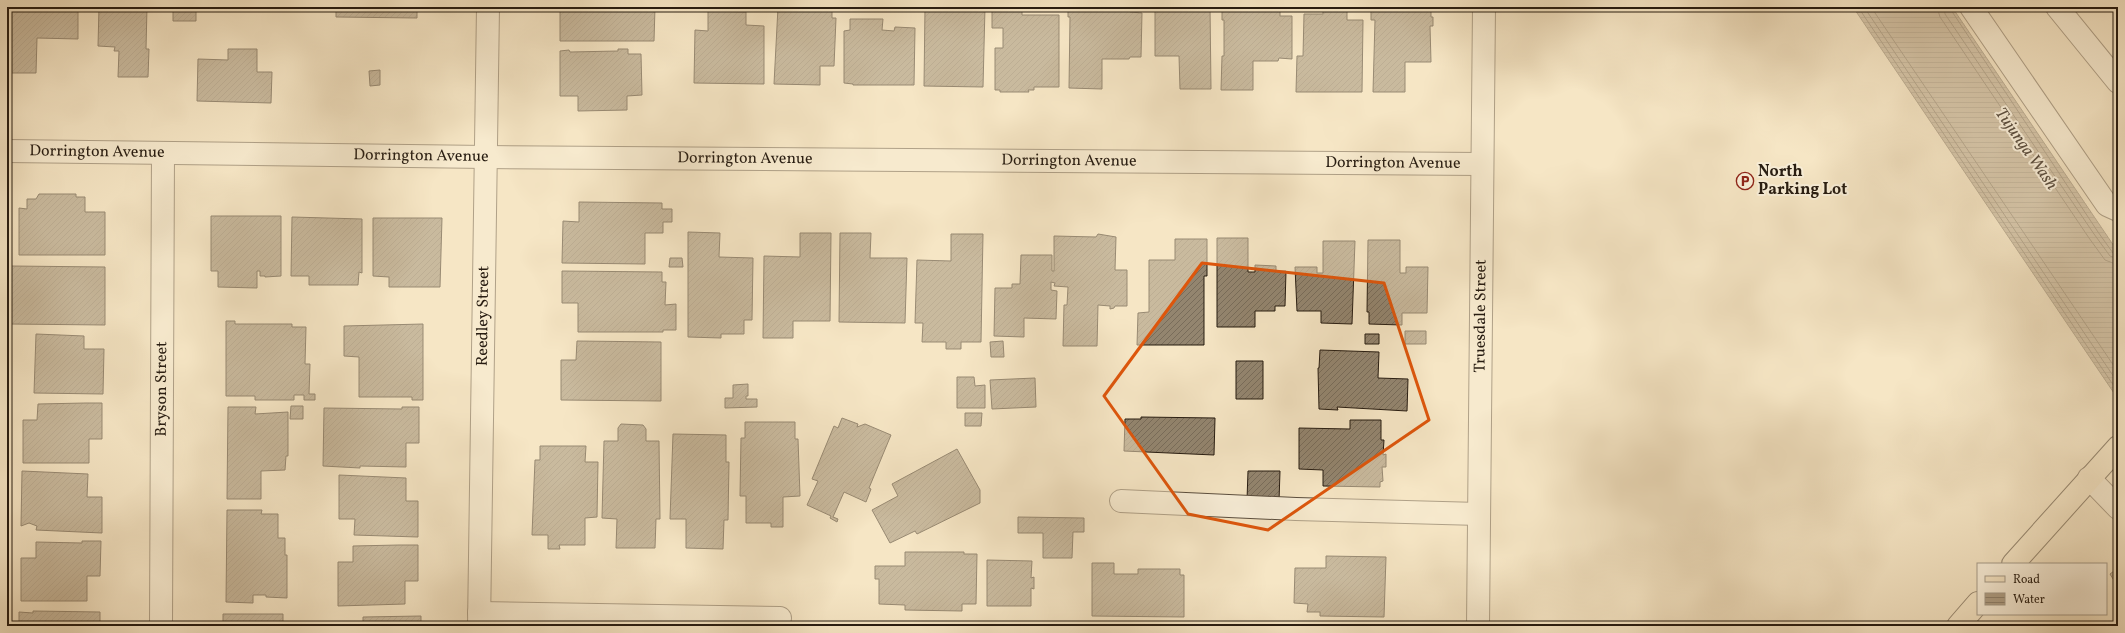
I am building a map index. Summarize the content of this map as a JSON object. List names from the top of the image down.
{
  "streets": {
    "street": [
      "Dorrington Avenue",
      "Truesdale Street",
      "Reedley Street",
      "Bryson Street"
    ]
  },
  "crossings": [
    ["Dorrington Avenue", "Truesdale Street"],
    ["Dorrington Avenue", "Reedley Street"],
    ["Dorrington Avenue", "Bryson Street"]
  ],
  "water": ["Tujunga Wash"],
  "places": {
    "parking": ["North Parking Lot"]
  },
  "legend": ["Road", "Water"]
}
